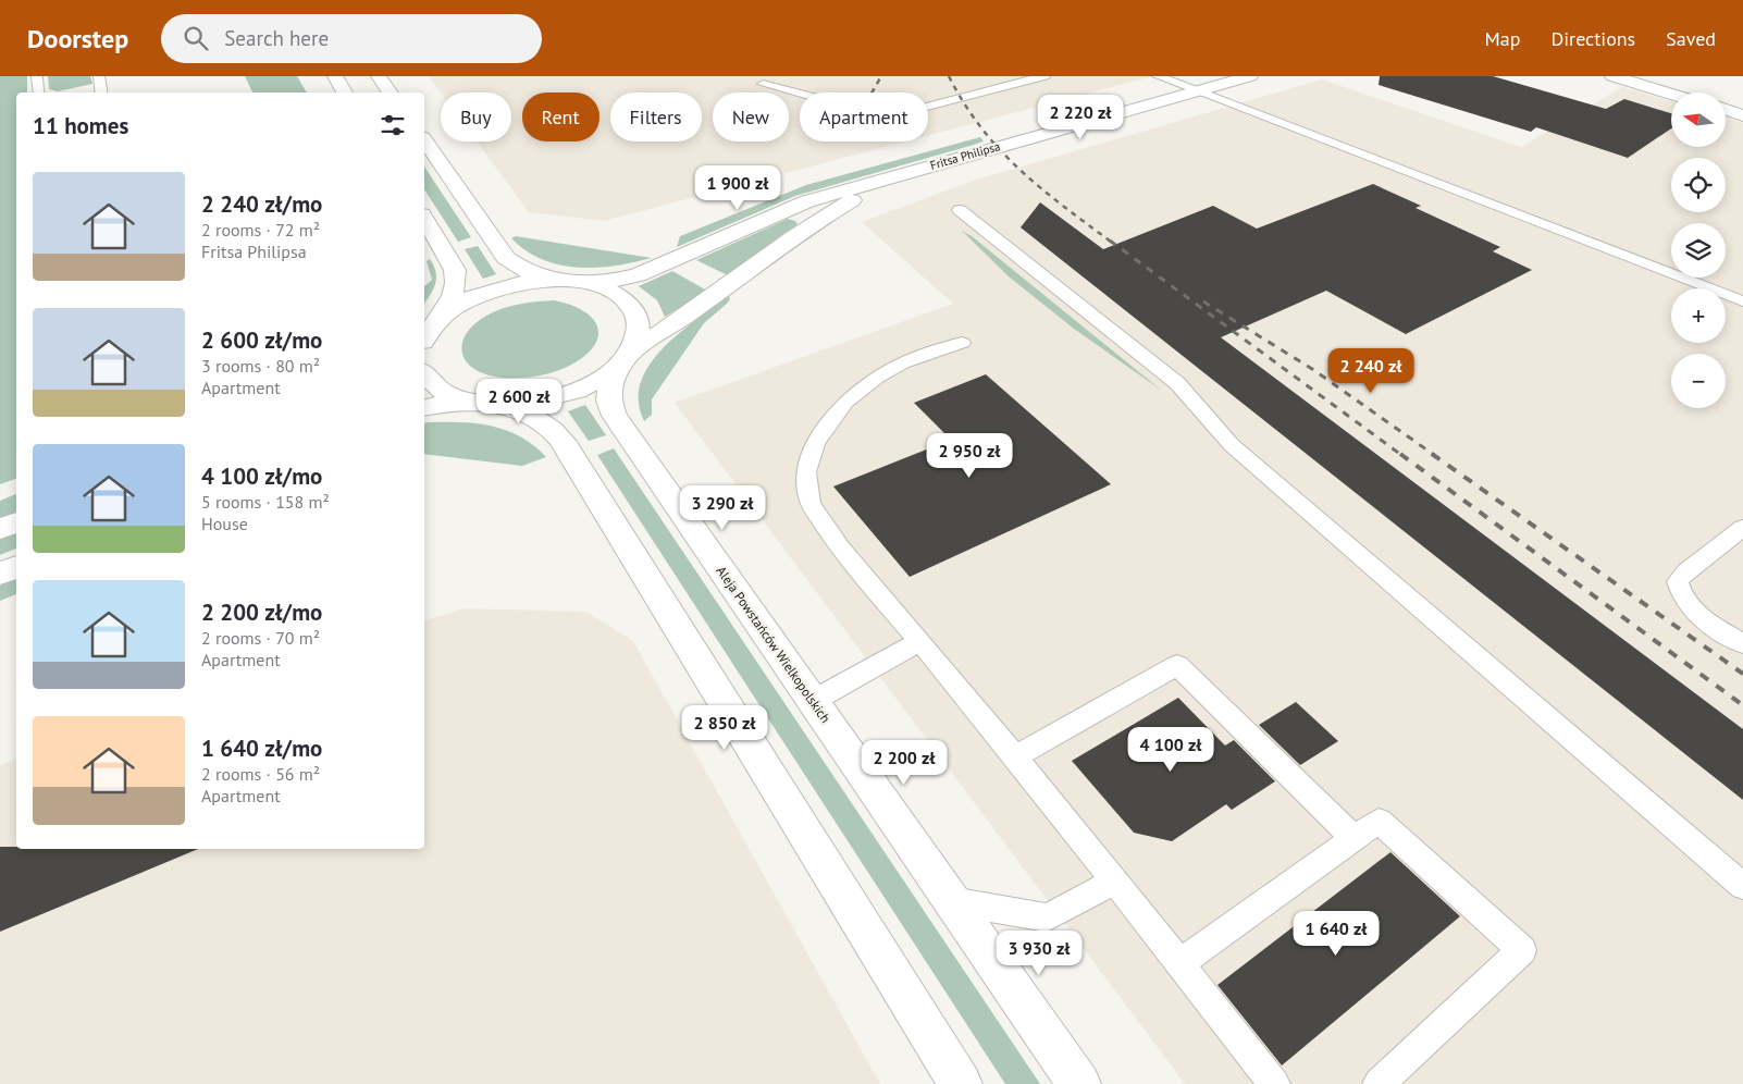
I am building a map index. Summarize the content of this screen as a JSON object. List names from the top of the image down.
{
  "streets": {
    "main road": ["Fritsa Philipsa", "Aleja Powstańców Wielkopolskich"]
  },
  "crossings": [
    ["Fritsa Philipsa", "Aleja Powstańców Wielkopolskich"]
  ],
  "north": "left",
  "page": {
    "header": "Doorstep",
    "search": "Search here",
    "nav": ["Map", "Directions", "Saved"],
    "map_buttons": ["+", "−"],
    "chip": [
      "Buy",
      "Rent",
      "Filters",
      "New",
      "Apartment"
    ],
    "heading": "11 homes",
    "price": [
      "2 220 zł",
      "1 900 zł",
      "2 240 zł",
      "2 600 zł",
      "2 950 zł",
      "3 290 zł",
      "2 850 zł",
      "4 100 zł",
      "2 200 zł",
      "1 640 zł",
      "3 930 zł"
    ],
    "list": [
      {
        "name": "2 240 zł/mo",
        "note": "2 rooms · 72 m² · Fritsa Philipsa"
      },
      {
        "name": "2 600 zł/mo",
        "note": "3 rooms · 80 m² · Apartment"
      },
      {
        "name": "4 100 zł/mo",
        "note": "5 rooms · 158 m² · House"
      },
      {
        "name": "2 200 zł/mo",
        "note": "2 rooms · 70 m² · Apartment"
      },
      {
        "name": "1 640 zł/mo",
        "note": "2 rooms · 56 m² · Apartment"
      }
    ]
  }
}
